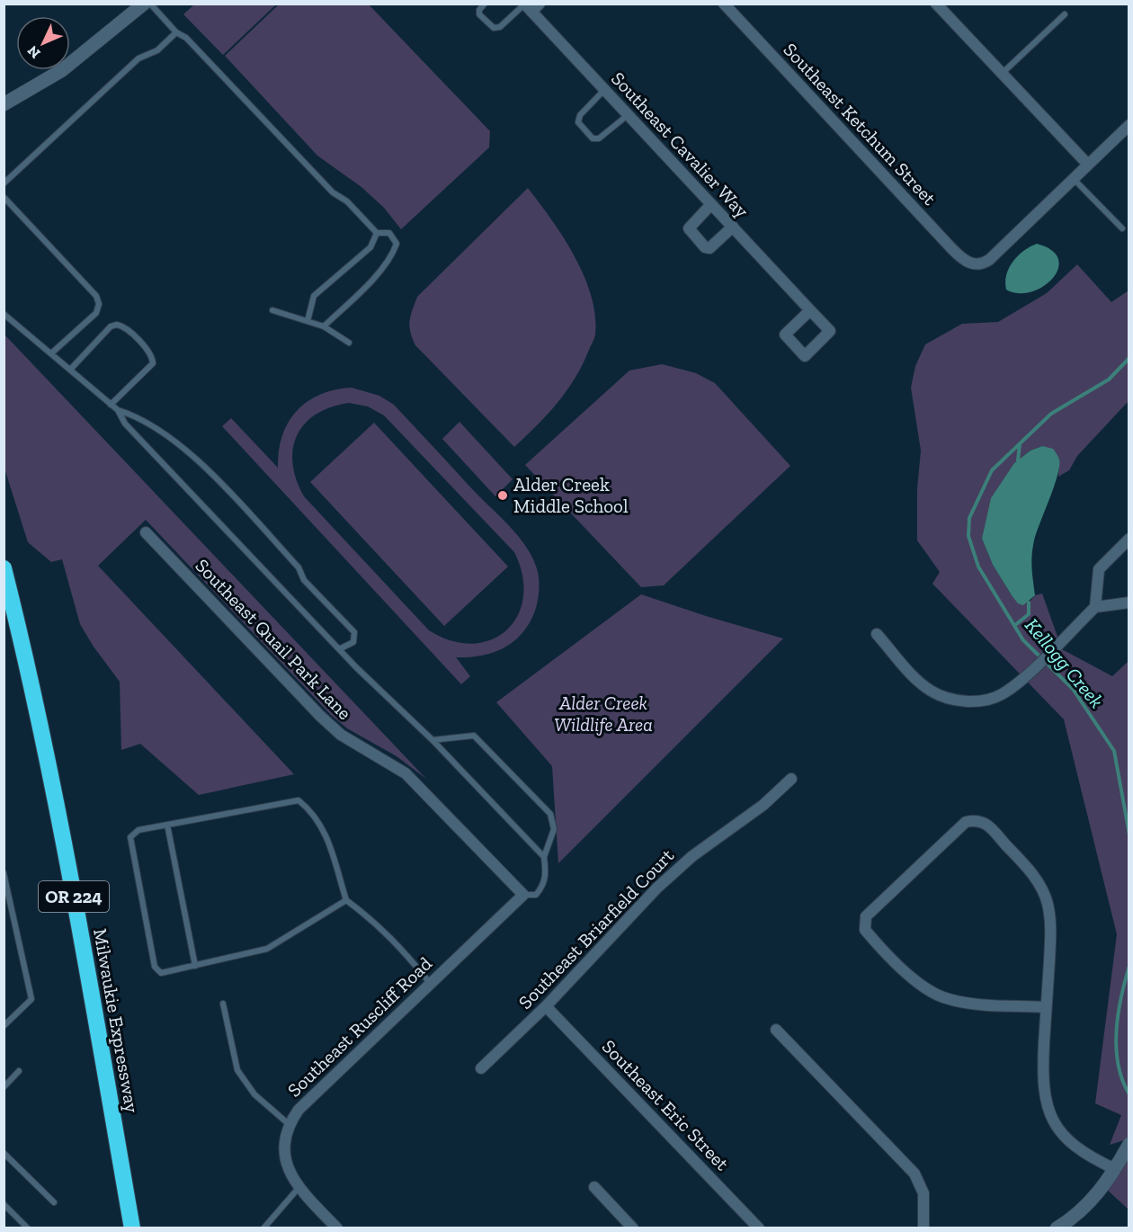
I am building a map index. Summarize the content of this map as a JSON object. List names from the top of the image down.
{
  "streets": {
    "highway": ["OR 224", "Milwaukie Expressway"],
    "street": [
      "Southeast Ketchum Street",
      "Southeast Cavalier Way",
      "Southeast Quail Park Lane",
      "Southeast Briarfield Court",
      "Southeast Ruscliff Road",
      "Southeast Eric Street"
    ]
  },
  "crossings": [
    ["Southeast Quail Park Lane", "Southeast Ruscliff Road"],
    ["Southeast Briarfield Court", "Southeast Eric Street"]
  ],
  "water": ["Kellogg Creek"],
  "parks": ["Alder Creek Wildlife Area"],
  "places": ["Alder Creek Middle School"],
  "north": "bottom left"
}
